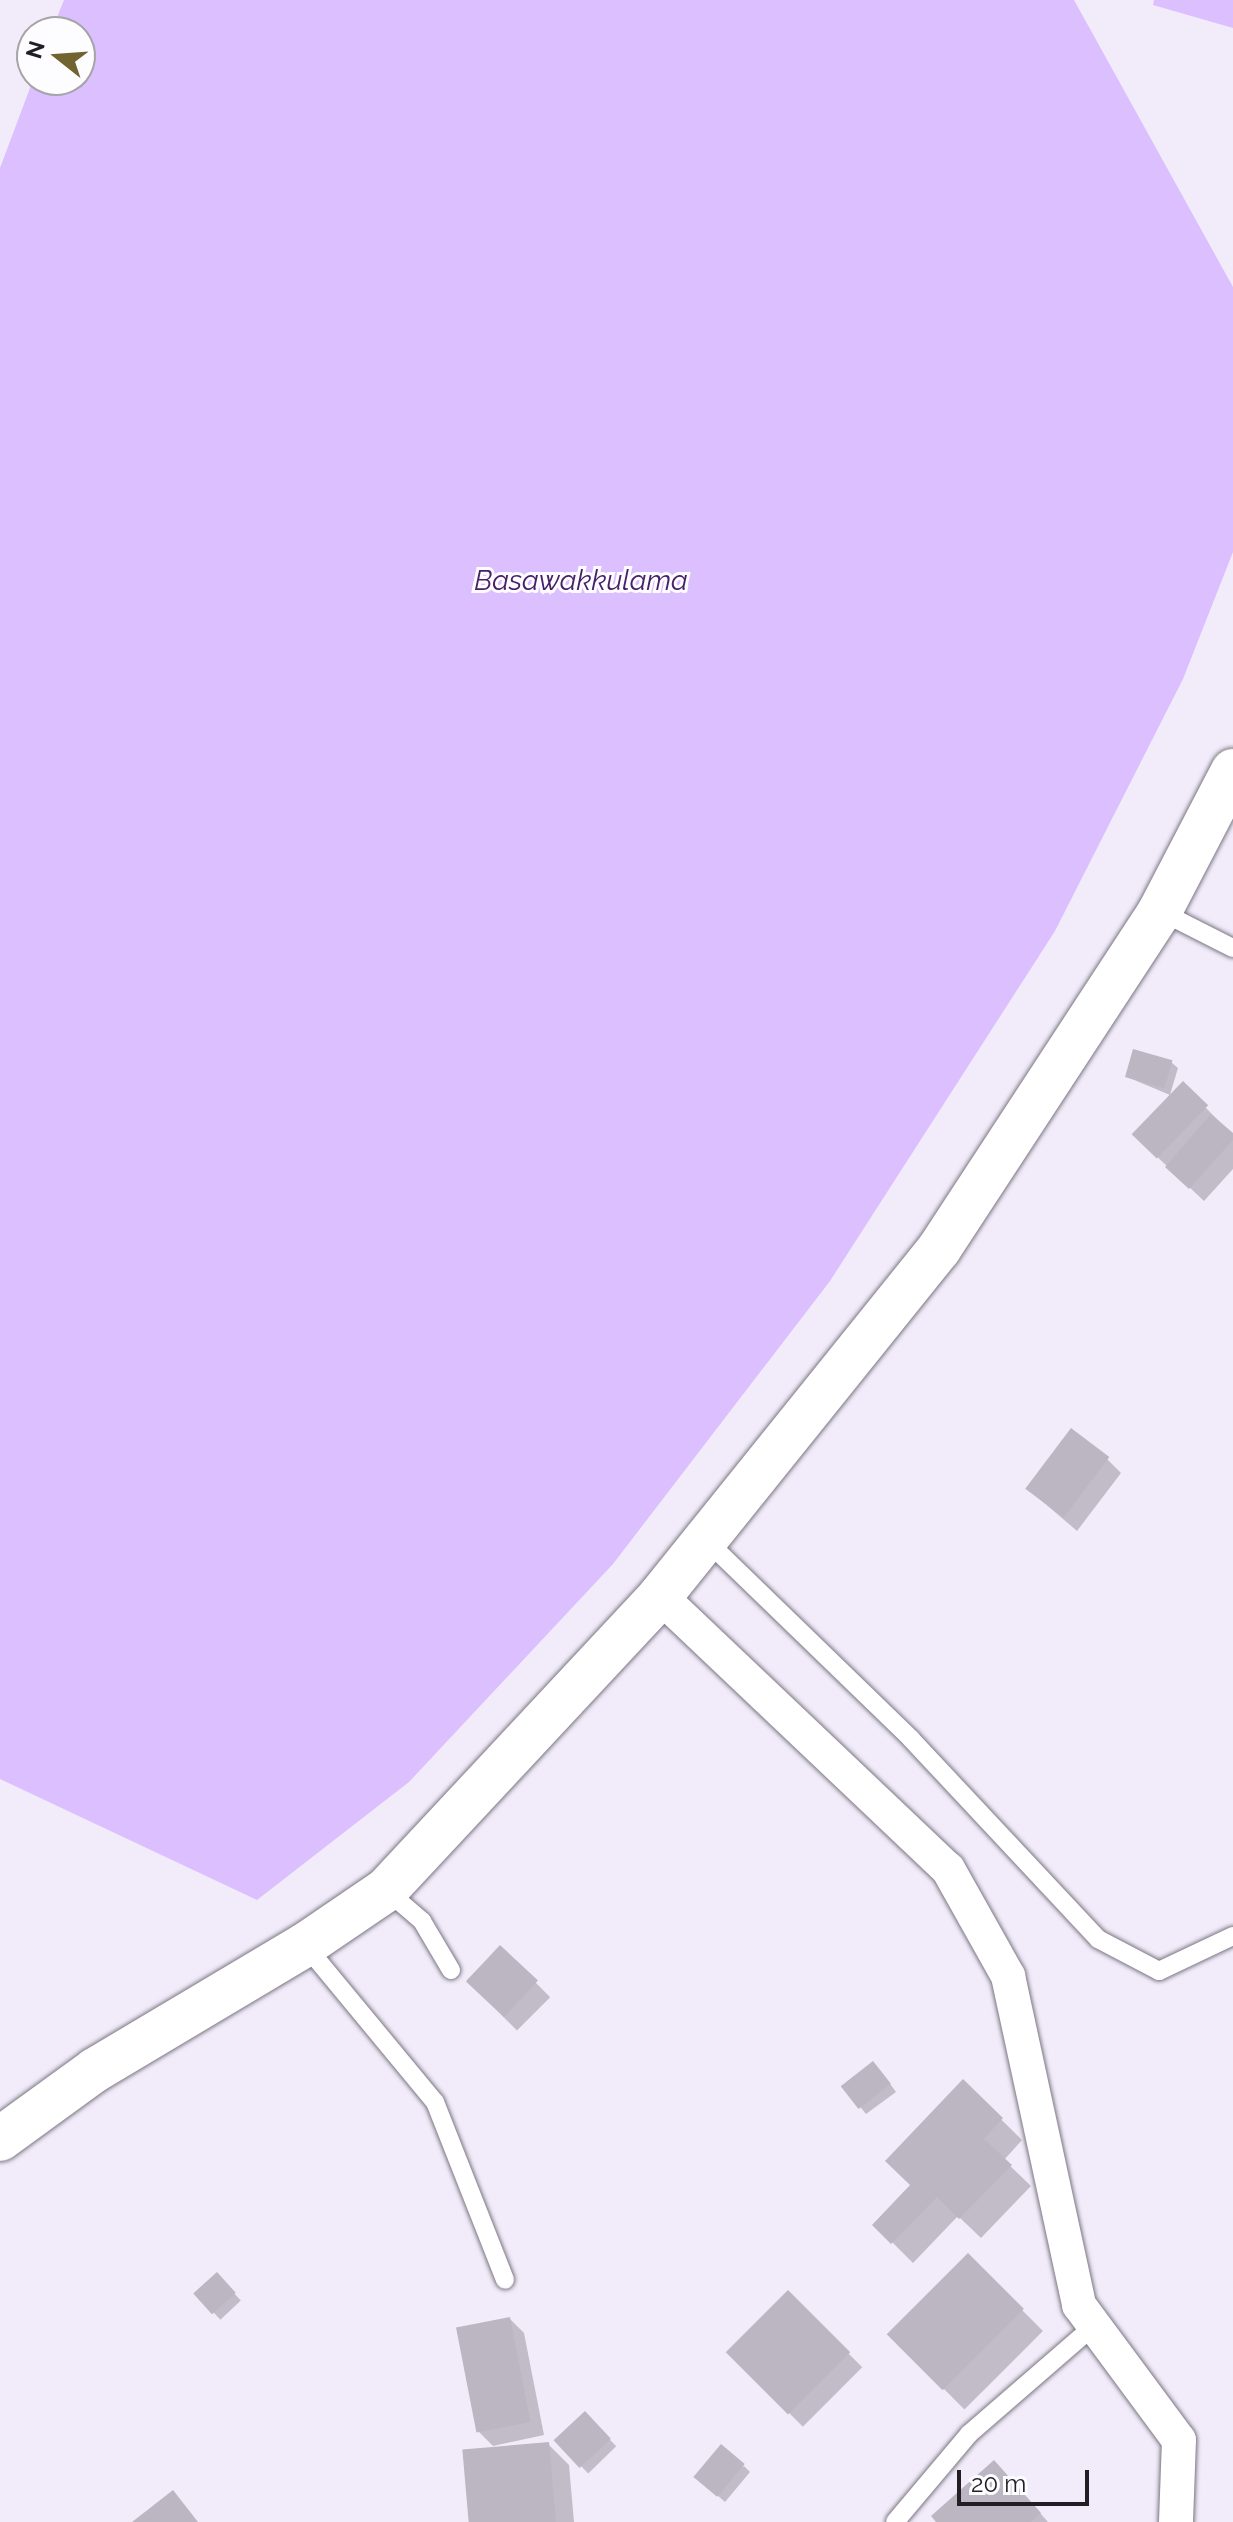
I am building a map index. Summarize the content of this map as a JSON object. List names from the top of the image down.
{
  "water": ["Basawakkulama"],
  "scale_bar": "20 m",
  "north": "left"
}
